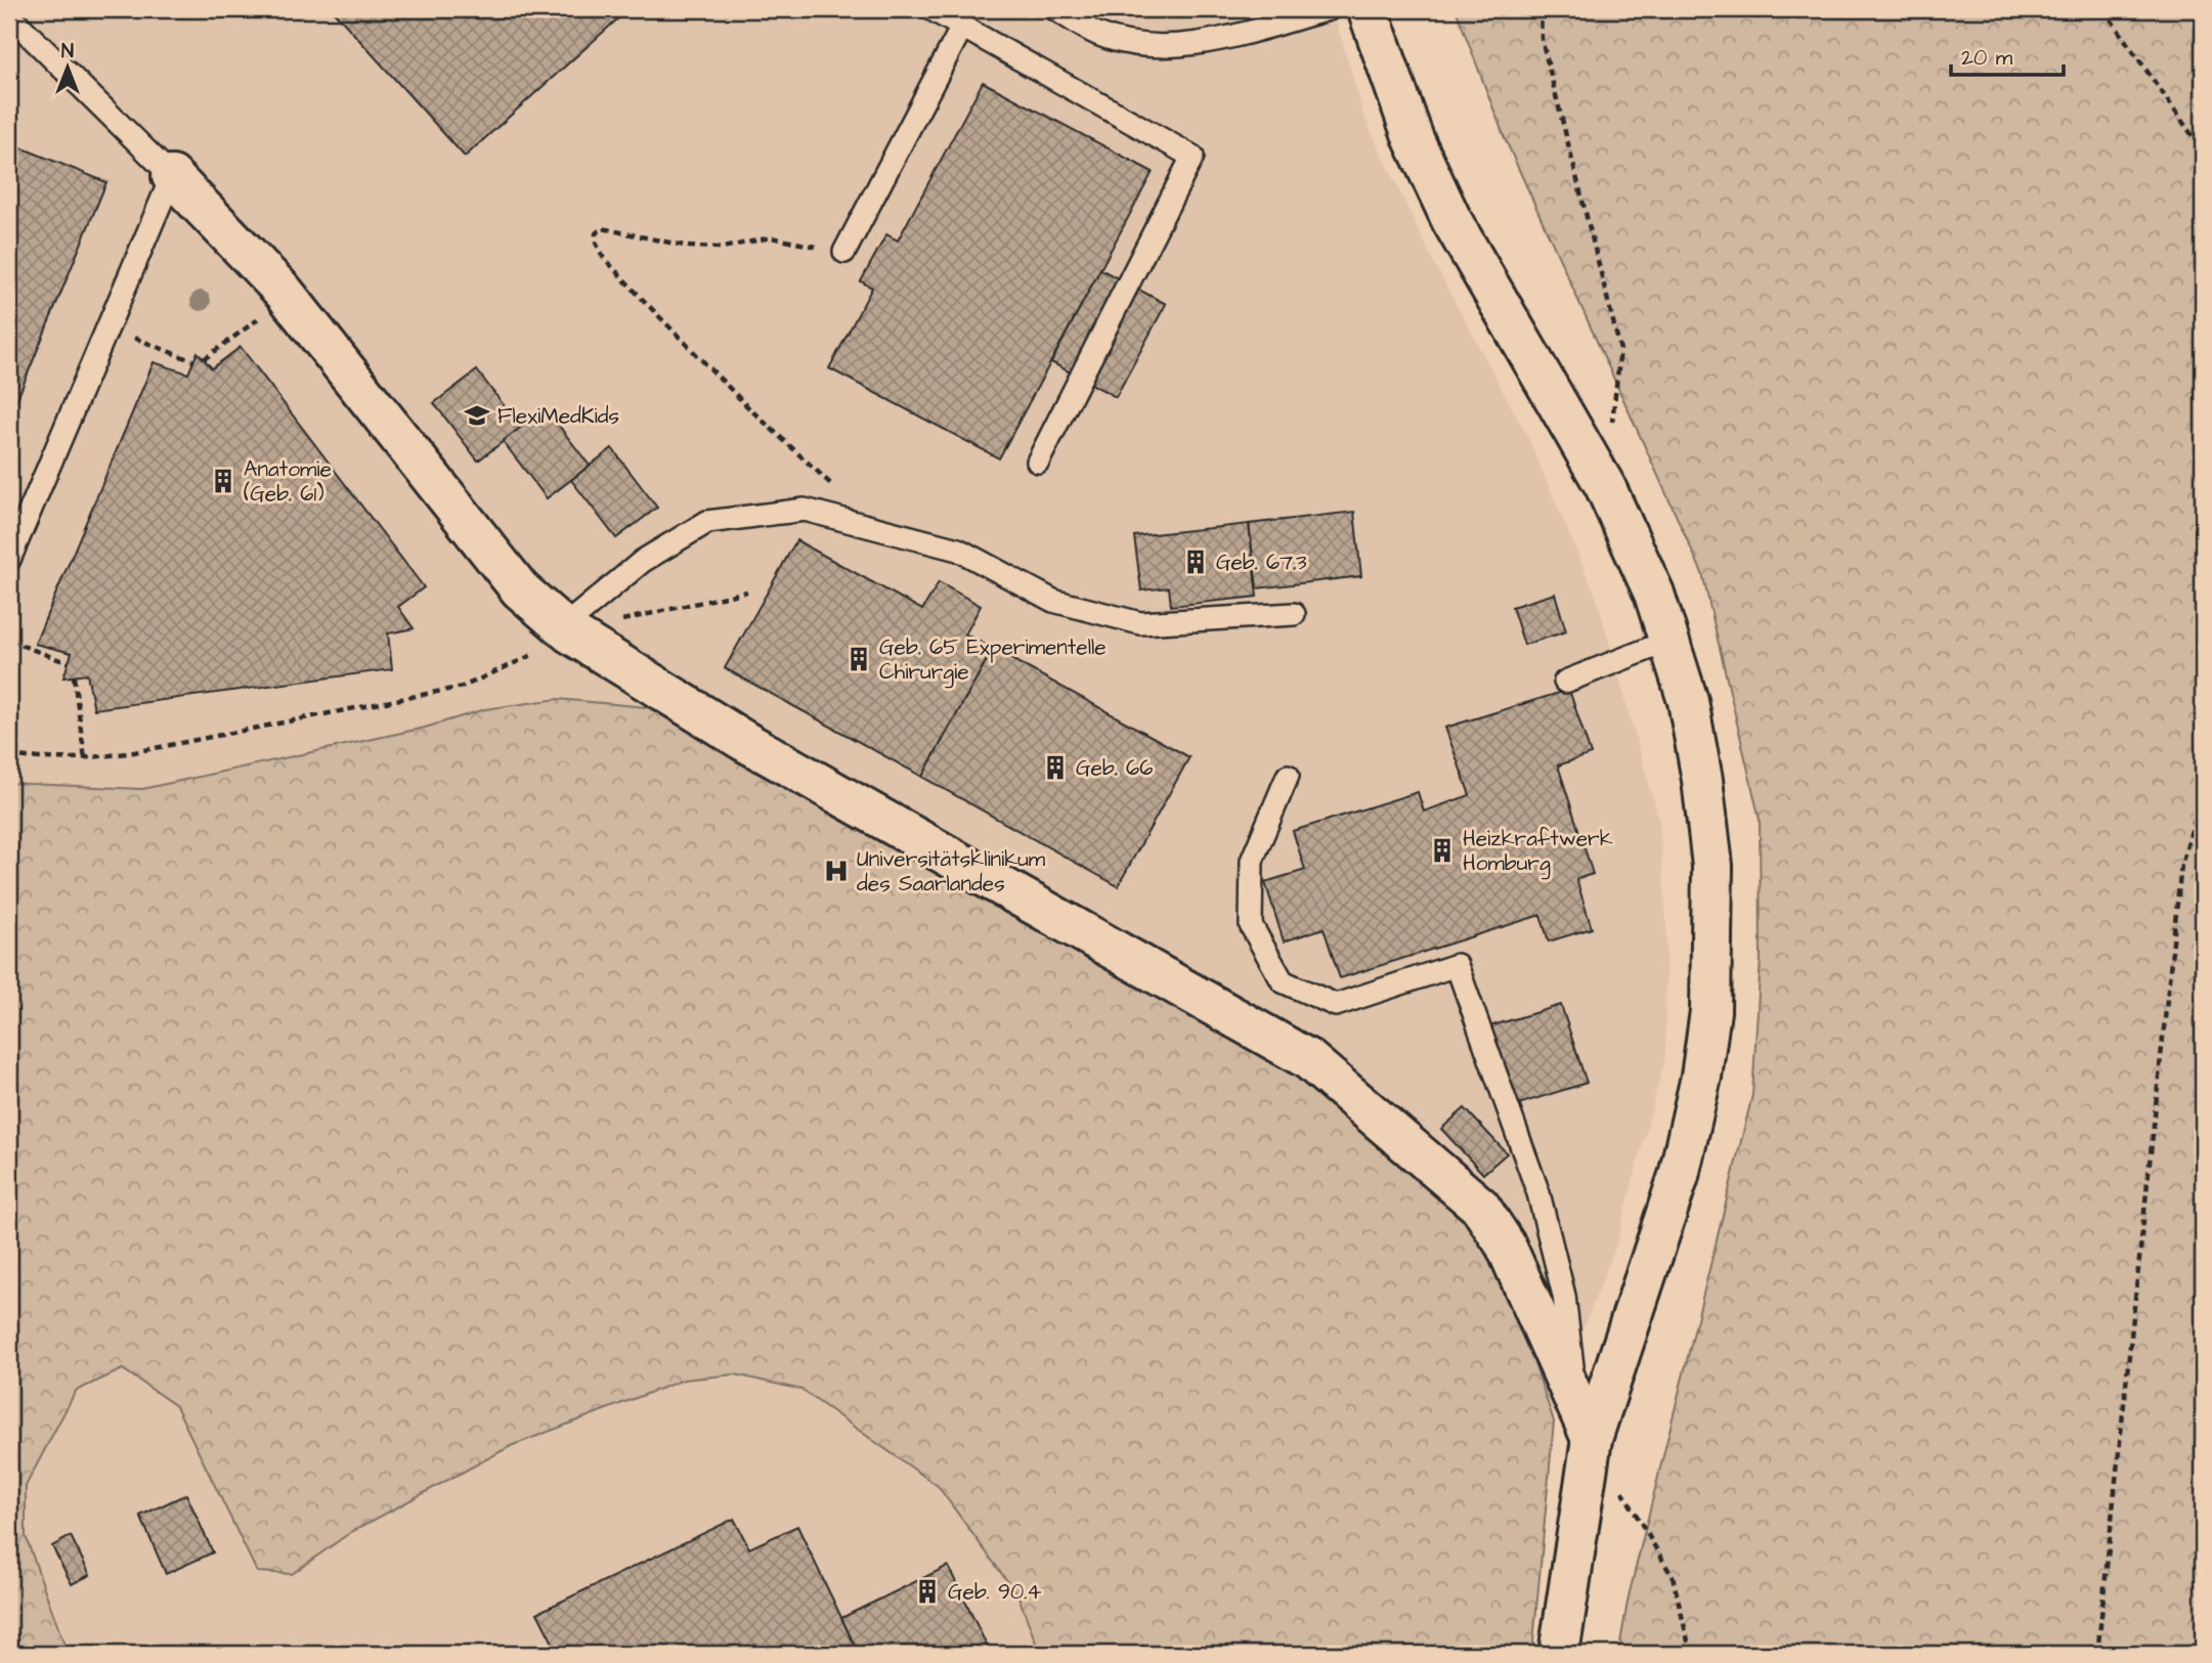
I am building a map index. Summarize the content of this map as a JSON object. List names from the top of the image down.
{
  "places": {
    "school or university": ["FlexiMedKids"],
    "building": [
      "Anatomie (Geb. 61)",
      "Geb. 67.3",
      "Geb. 65 Experimentelle Chirurgie",
      "Geb. 66",
      "Heizkraftwerk Homburg",
      "Geb. 90.4"
    ],
    "hospital": ["Universitätsklinikum des Saarlandes"]
  },
  "scale_bar": "20 m",
  "north": "top"
}
